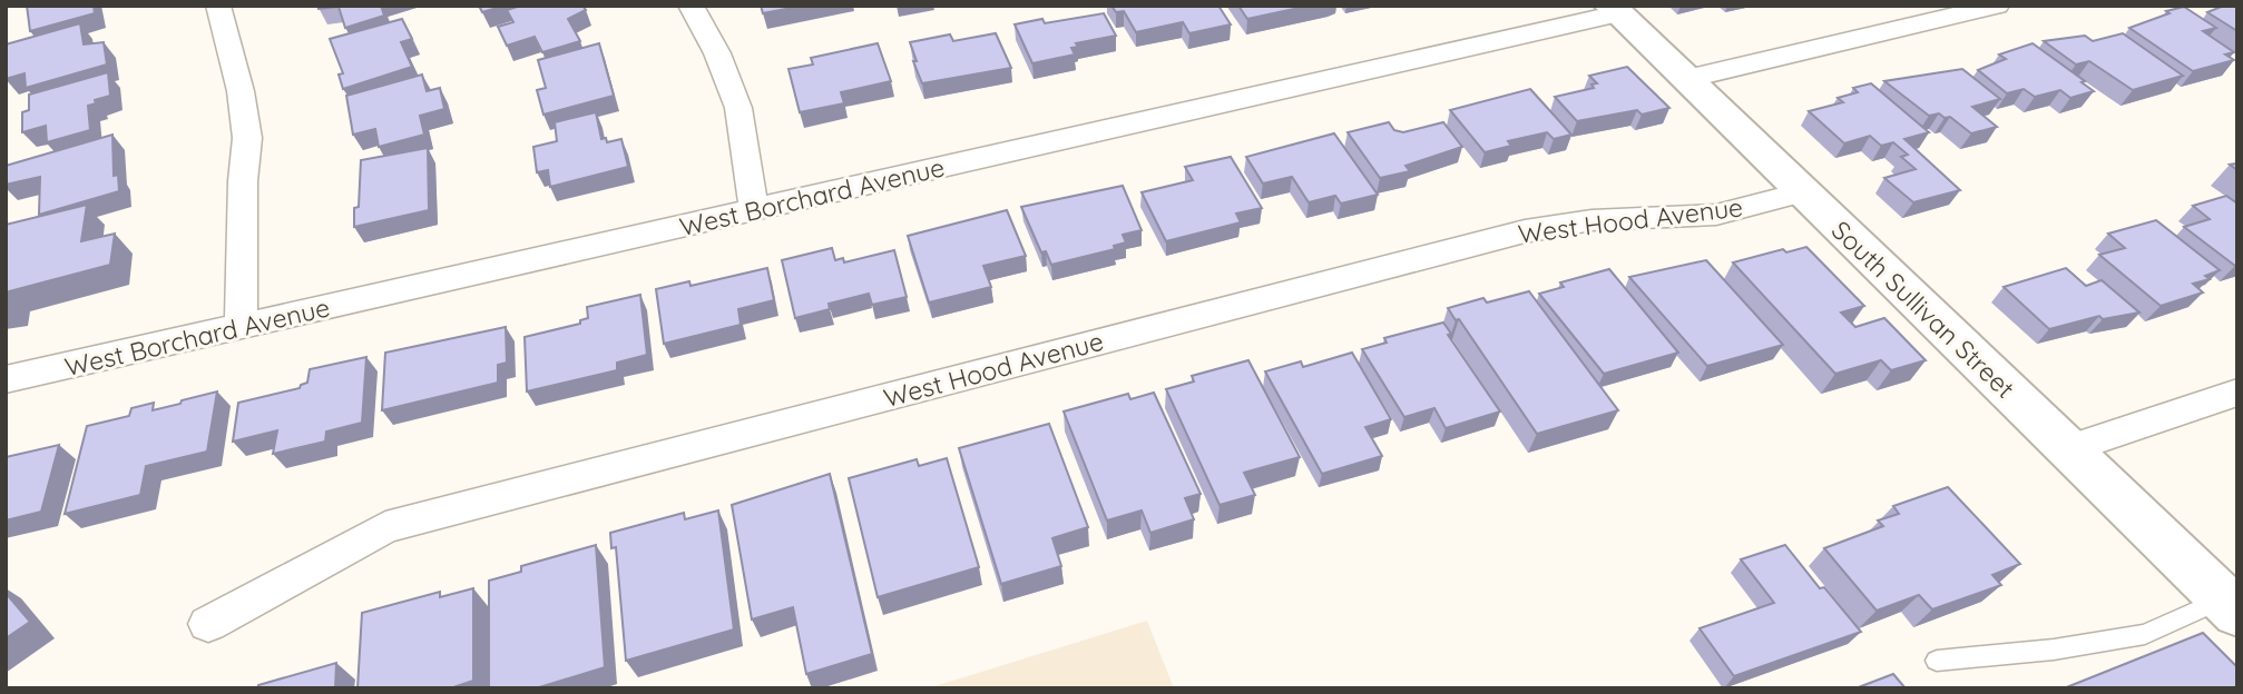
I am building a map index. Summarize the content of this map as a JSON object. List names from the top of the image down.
{
  "streets": {
    "street": ["West Borchard Avenue", "West Hood Avenue", "South Sullivan Street"]
  },
  "crossings": [
    ["West Borchard Avenue", "South Sullivan Street"],
    ["West Hood Avenue", "South Sullivan Street"]
  ]
}
